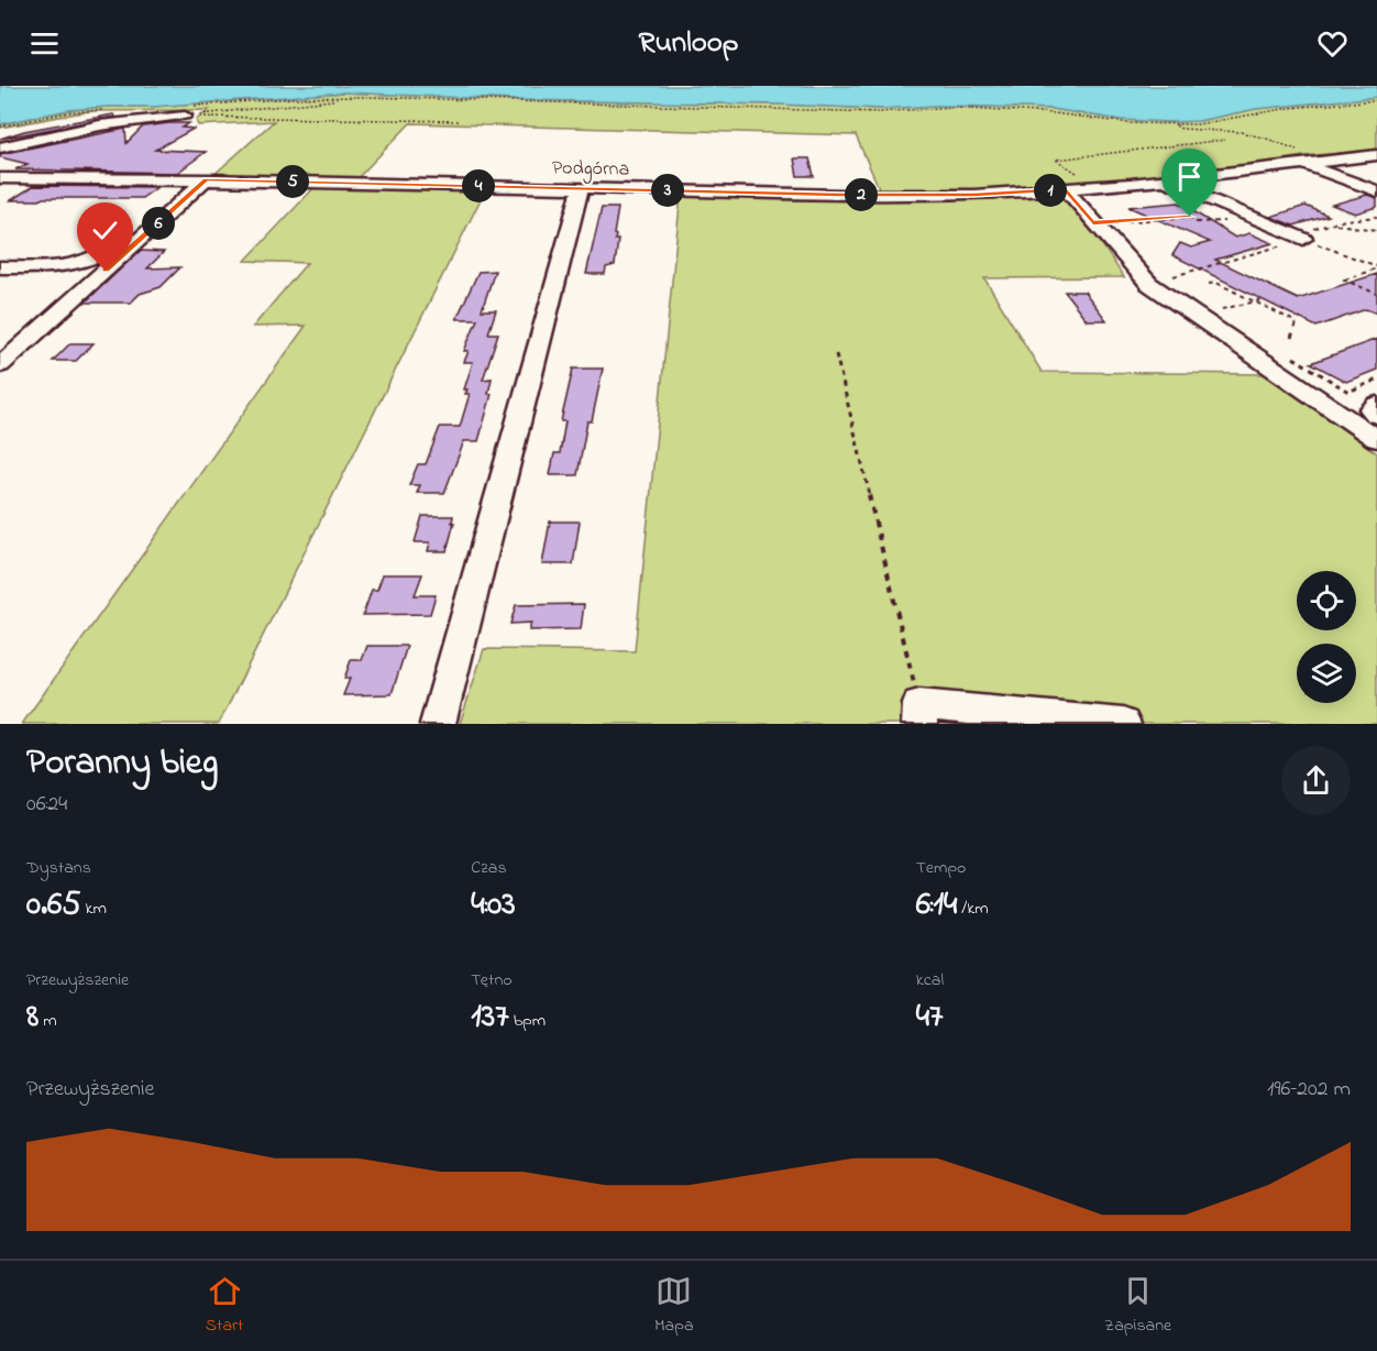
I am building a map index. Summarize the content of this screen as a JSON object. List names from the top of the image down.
{
  "streets": {
    "street": ["Podgórna"]
  },
  "page": {
    "header": "Runloop",
    "pins": [
      "5",
      "4",
      "1",
      "3",
      "2",
      "6"
    ],
    "heading": ["Poranny bieg", "06:24"],
    "stats": [
      ["Dystans", "0.65 km"],
      ["Czas", "4:03"],
      ["Tempo", "6:14 /km"],
      ["Przewyższenie", "8 m"],
      ["Tętno", "137 bpm"],
      ["kcal", "47"]
    ],
    "chart": ["Przewyższenie", "196–202 m"],
    "tabs": ["Start", "Mapa", "Zapisane"]
  }
}
